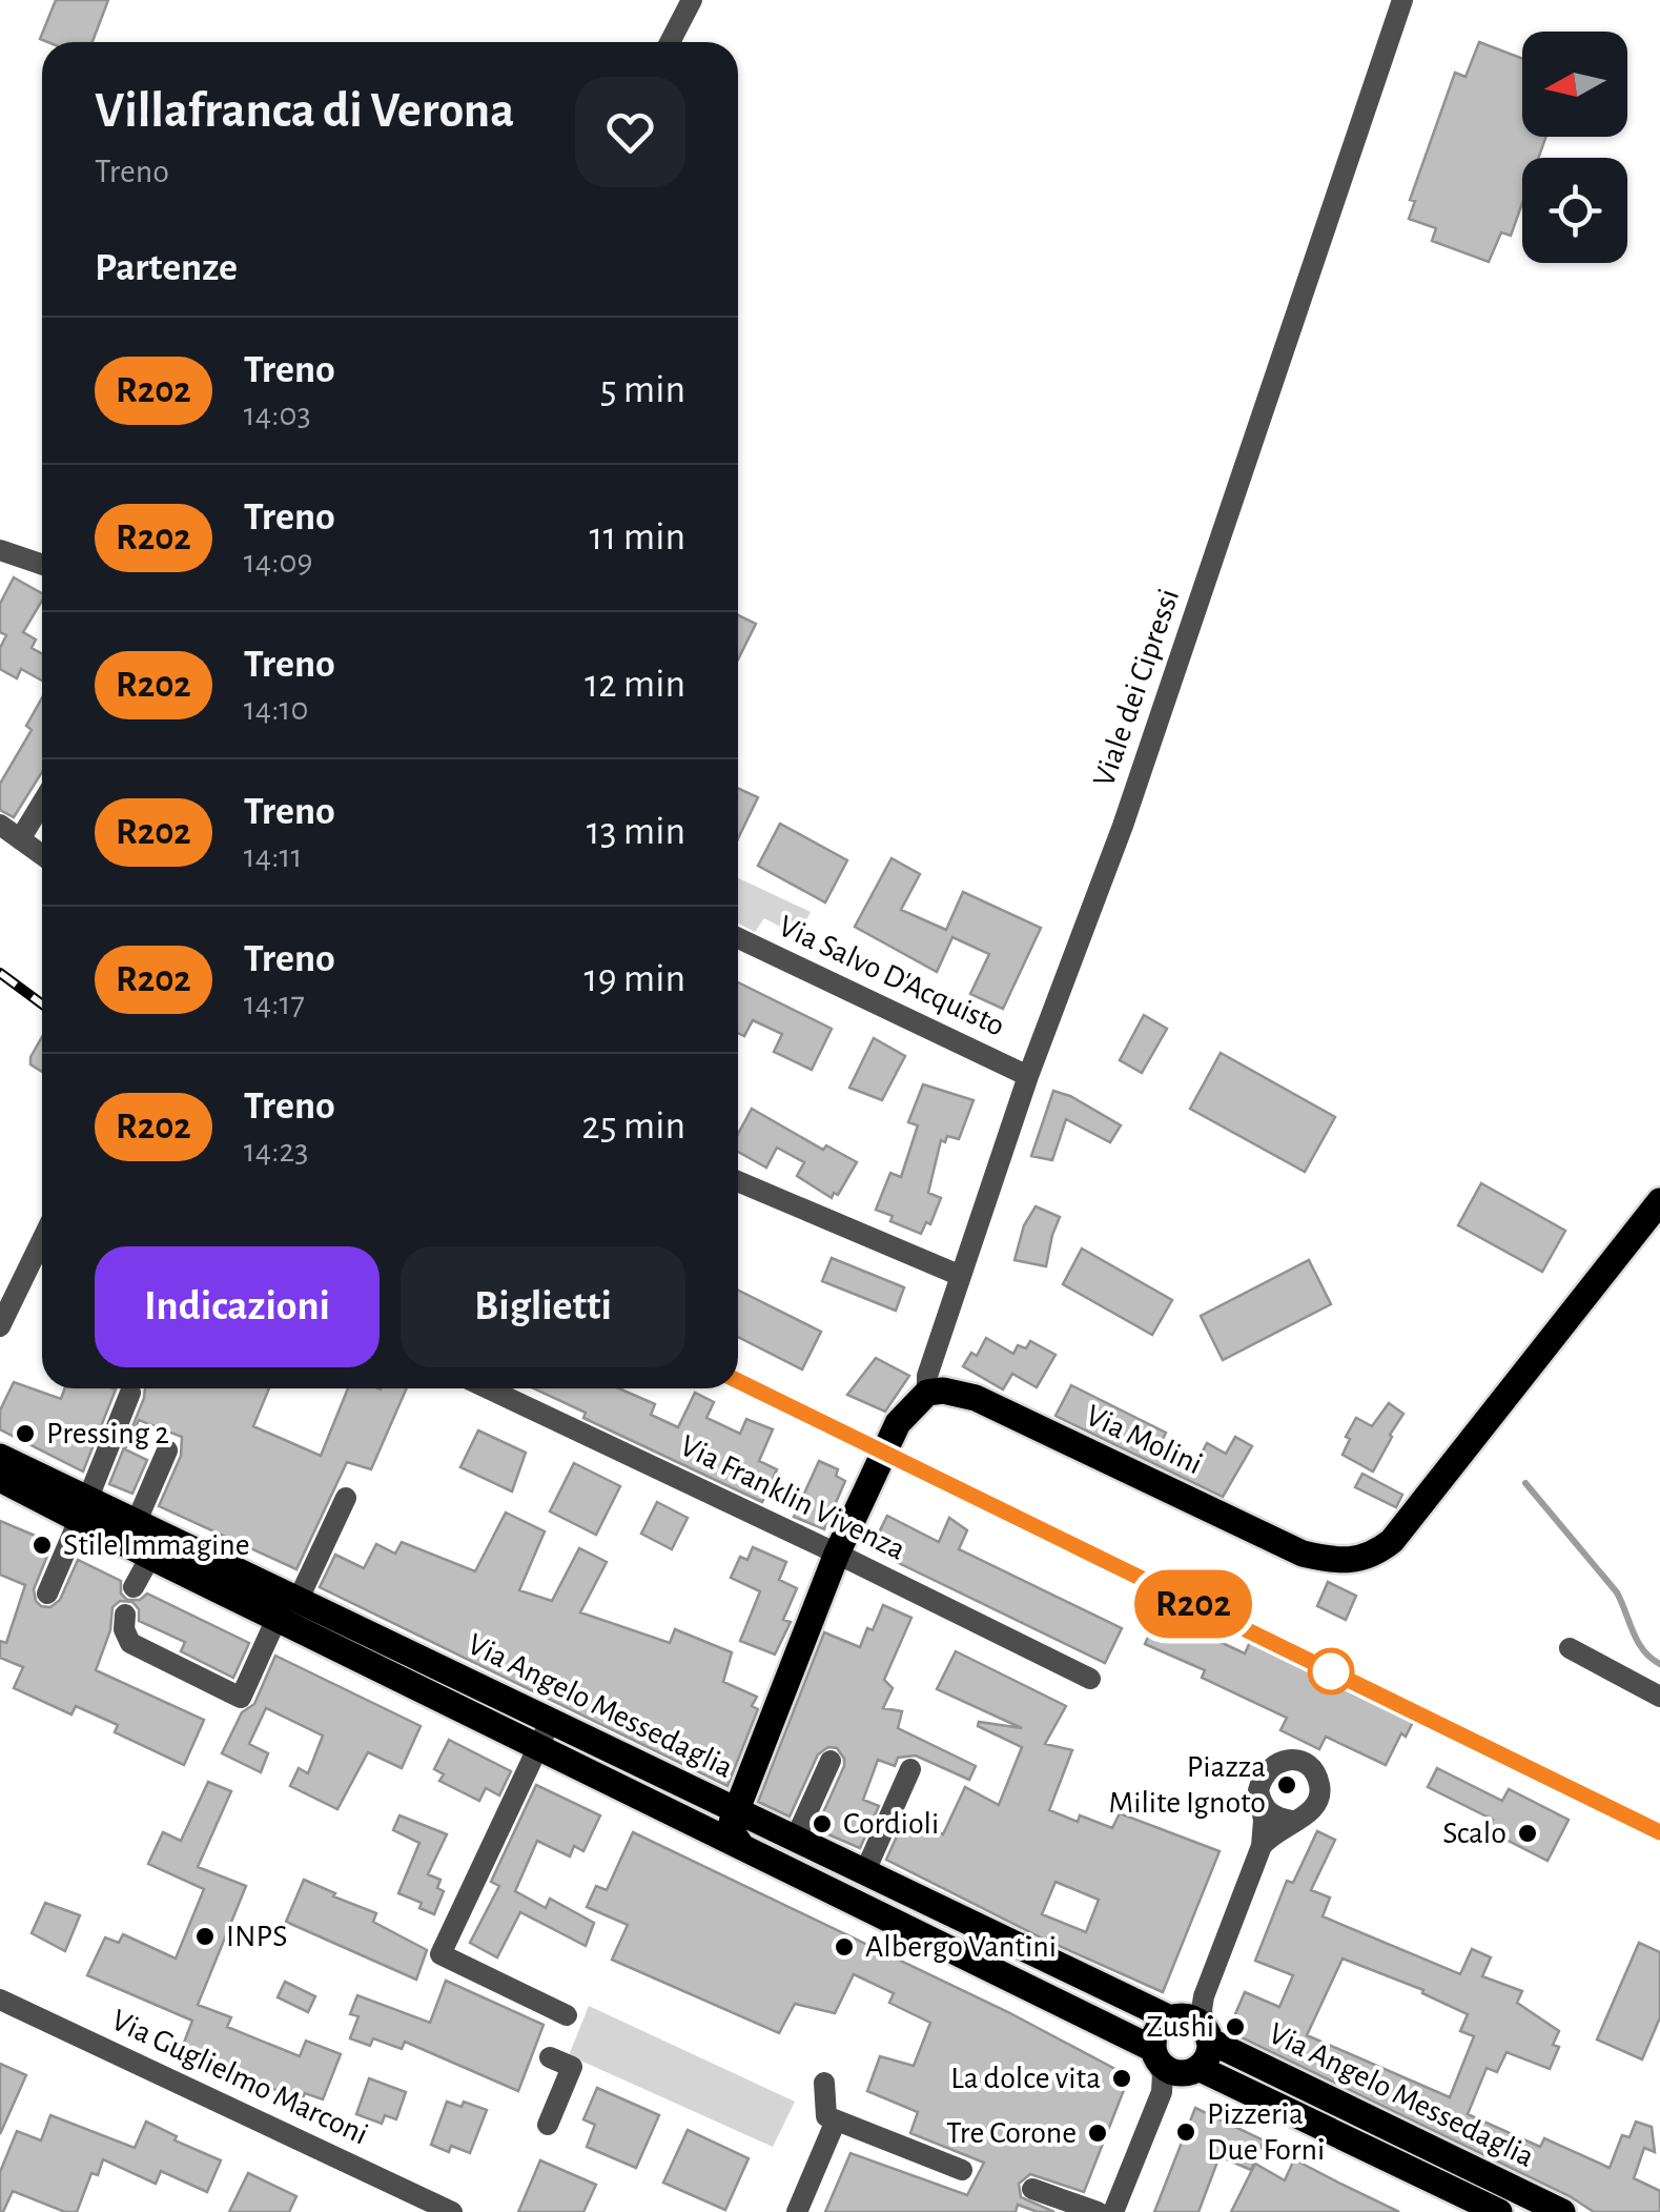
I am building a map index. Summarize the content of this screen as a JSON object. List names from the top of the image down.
{
  "streets": {
    "main road": ["Via Molini", "Via Angelo Messedaglia"],
    "street": [
      "Viale dei Cipressi",
      "Via Salvo D'Acquisto",
      "Via Franklin Vivenza",
      "Via Guglielmo Marconi"
    ]
  },
  "crossings": [
    ["Viale dei Cipressi", "Via Salvo D'Acquisto"],
    ["Viale dei Cipressi", "Via Molini"]
  ],
  "places": [
    "Pressing 2",
    "Stile Immagine",
    "Piazza Milite Ignoto",
    "Cordioli",
    "Scalo",
    "INPS",
    "Albergo Vantini",
    "Zushi",
    "La dolce vita",
    "Pizzeria Due Forni",
    "Tre Corone"
  ],
  "north": "left",
  "page": {
    "on_map": "R202",
    "heading": [
      ["Villafranca di Verona", "Treno"],
      "Partenze"
    ],
    "list": [
      {
        "mark": "R202",
        "name": "Treno",
        "note": "14:03",
        "value": "5 min"
      },
      {
        "mark": "R202",
        "name": "Treno",
        "note": "14:09",
        "value": "11 min"
      },
      {
        "mark": "R202",
        "name": "Treno",
        "note": "14:10",
        "value": "12 min"
      },
      {
        "mark": "R202",
        "name": "Treno",
        "note": "14:11",
        "value": "13 min"
      },
      {
        "mark": "R202",
        "name": "Treno",
        "note": "14:17",
        "value": "19 min"
      },
      {
        "mark": "R202",
        "name": "Treno",
        "note": "14:23",
        "value": "25 min"
      }
    ],
    "buttons": ["Indicazioni", "Biglietti"]
  }
}
